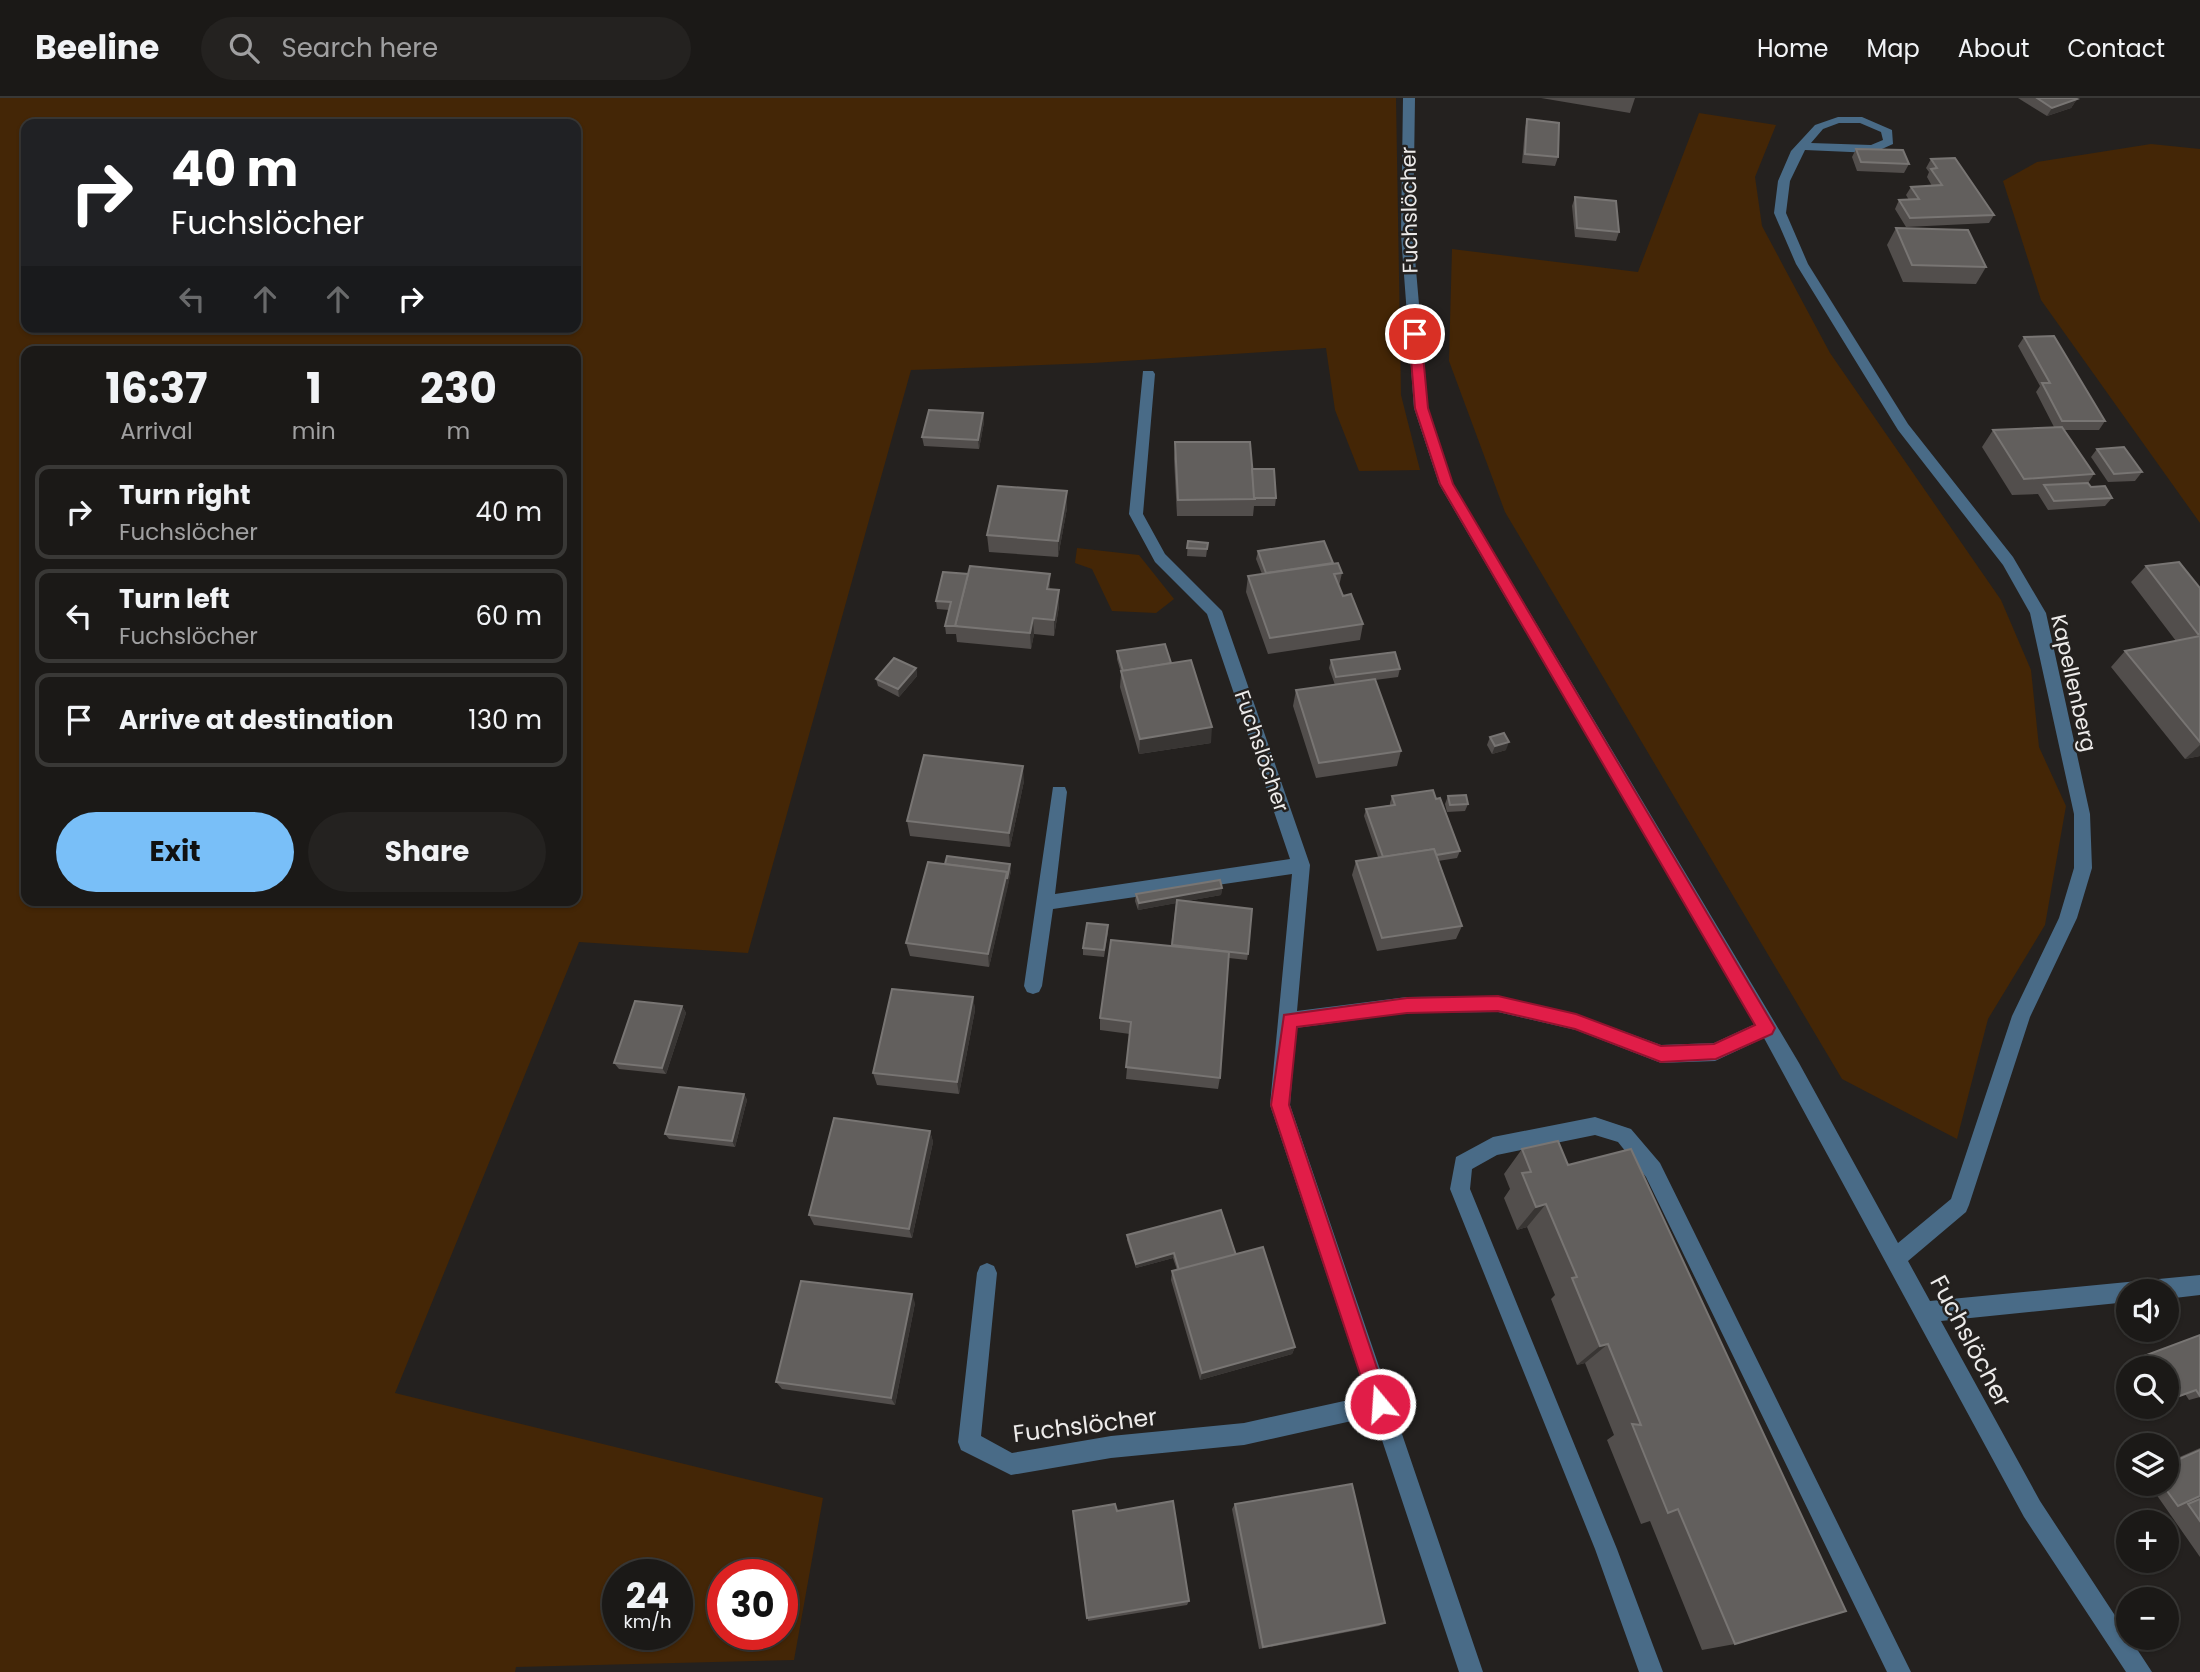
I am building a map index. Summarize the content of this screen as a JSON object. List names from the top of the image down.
{
  "streets": {
    "street": ["Fuchslöcher", "Kapellenberg"]
  },
  "crossings": [
    ["Fuchslöcher", "Kapellenberg"]
  ],
  "page": {
    "header": "Beeline",
    "search": "Search here",
    "nav": [
      "Home",
      "Map",
      "About",
      "Contact"
    ],
    "turn": ["40 m", "Fuchslöcher"],
    "eta": [
      "16:37",
      "Arrival",
      "1",
      "min",
      "230",
      "m"
    ],
    "list": [
      {
        "name": "Turn right",
        "note": "Fuchslöcher",
        "value": "40 m"
      },
      {
        "name": "Turn left",
        "note": "Fuchslöcher",
        "value": "60 m"
      },
      {
        "name": "Arrive at destination",
        "value": "130 m"
      }
    ],
    "buttons": ["Exit", "Share"],
    "map_buttons": ["+", "−"],
    "speed": "24 km/h",
    "limit": "30"
  }
}
